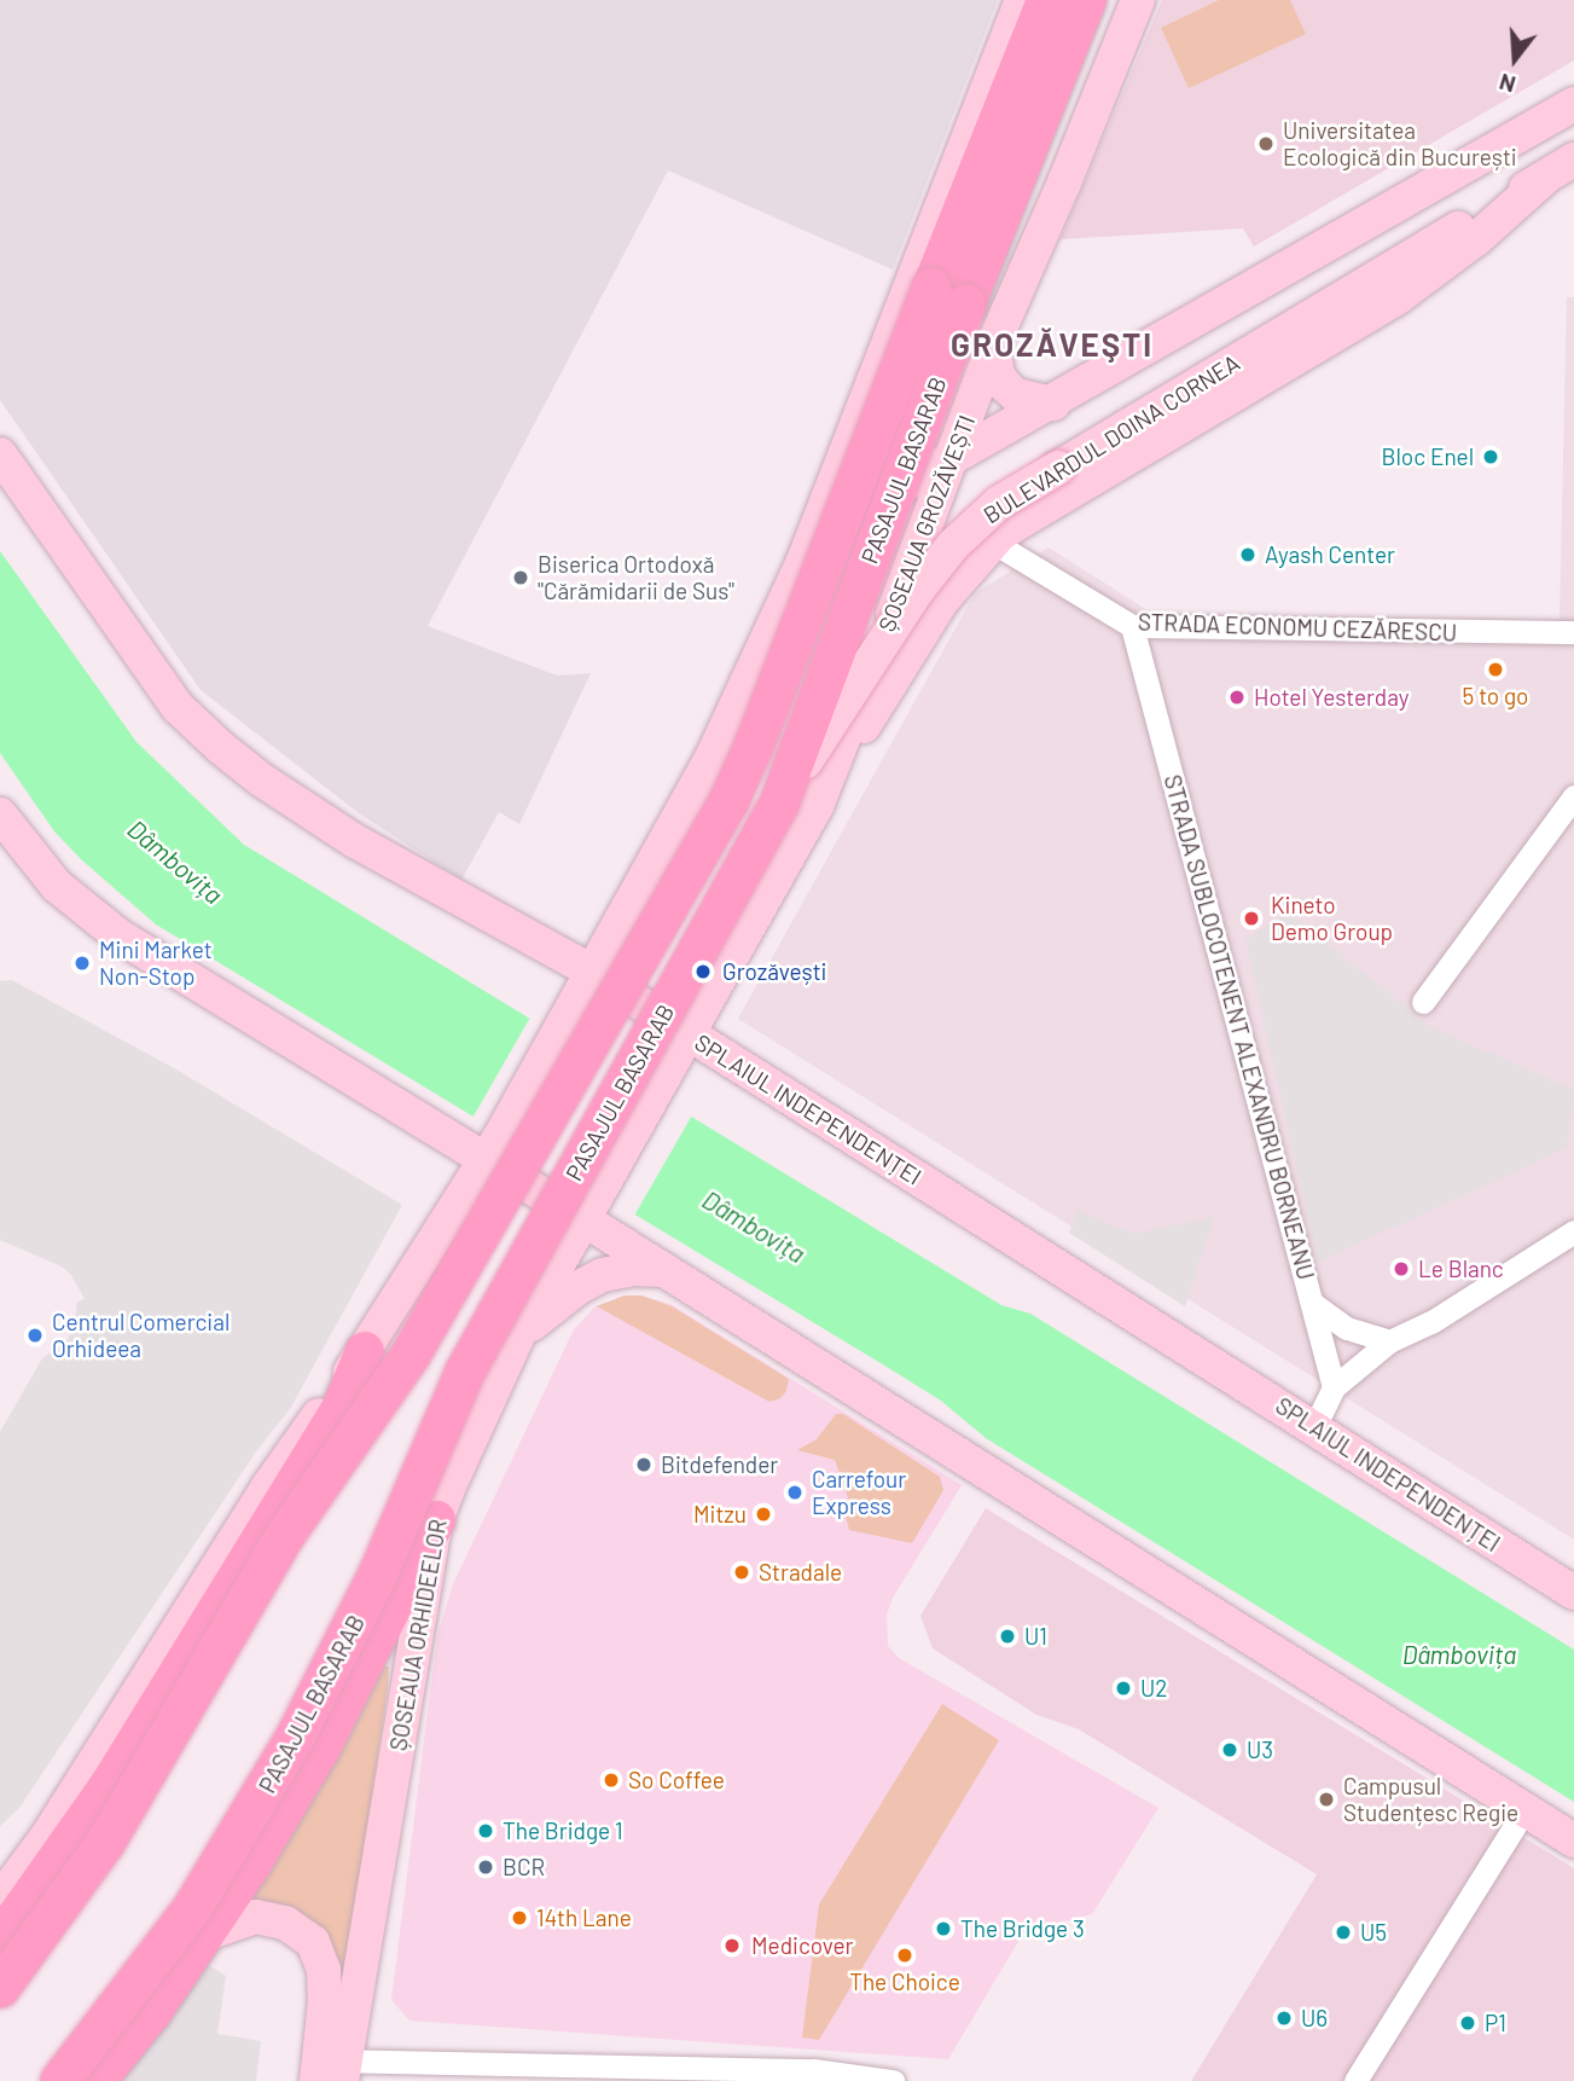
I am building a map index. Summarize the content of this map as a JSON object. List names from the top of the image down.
{
  "streets": {
    "main road": [
      "BULEVARDUL DOINA CORNEA",
      "PASAJUL BASARAB",
      "ȘOSEAUA GROZĂVEȘTI",
      "SPLAIUL INDEPENDENȚEI",
      "ȘOSEAUA ORHIDEELOR"
    ],
    "street": ["STRADA ECONOMU CEZĂRESCU", "STRADA SUBLOCOTENENT ALEXANDRU BORNEANU"]
  },
  "crossings": [
    ["BULEVARDUL DOINA CORNEA", "PASAJUL BASARAB"],
    ["BULEVARDUL DOINA CORNEA", "ȘOSEAUA GROZĂVEȘTI"],
    ["BULEVARDUL DOINA CORNEA", "STRADA ECONOMU CEZĂRESCU"],
    ["ȘOSEAUA GROZĂVEȘTI", "SPLAIUL INDEPENDENȚEI"],
    ["ȘOSEAUA GROZĂVEȘTI", "ȘOSEAUA ORHIDEELOR"],
    ["STRADA ECONOMU CEZĂRESCU", "STRADA SUBLOCOTENENT ALEXANDRU BORNEANU"]
  ],
  "districts": ["GROZĂVEŞTI"],
  "water": ["Dâmbovița"],
  "places": [
    "Universitatea Ecologică din București",
    "Bloc Enel",
    "Ayash Center",
    "Biserica Ortodoxă \"Cărămidarii de Sus\"",
    "5 to go",
    "Hotel Yesterday",
    "Kineto Demo Group",
    "Mini Market Non-Stop",
    "Grozăvești",
    "Le Blanc",
    "Centrul Comercial Orhideea",
    "Bitdefender",
    "Carrefour Express",
    "Mitzu",
    "Stradale",
    "U1",
    "U2",
    "U3",
    "So Coffee",
    "Campusul Studențesc Regie",
    "The Bridge 1",
    "BCR",
    "14th Lane",
    "The Bridge 3",
    "U5",
    "Medicover",
    "The Choice",
    "U6",
    "P1"
  ],
  "north": "bottom"
}
